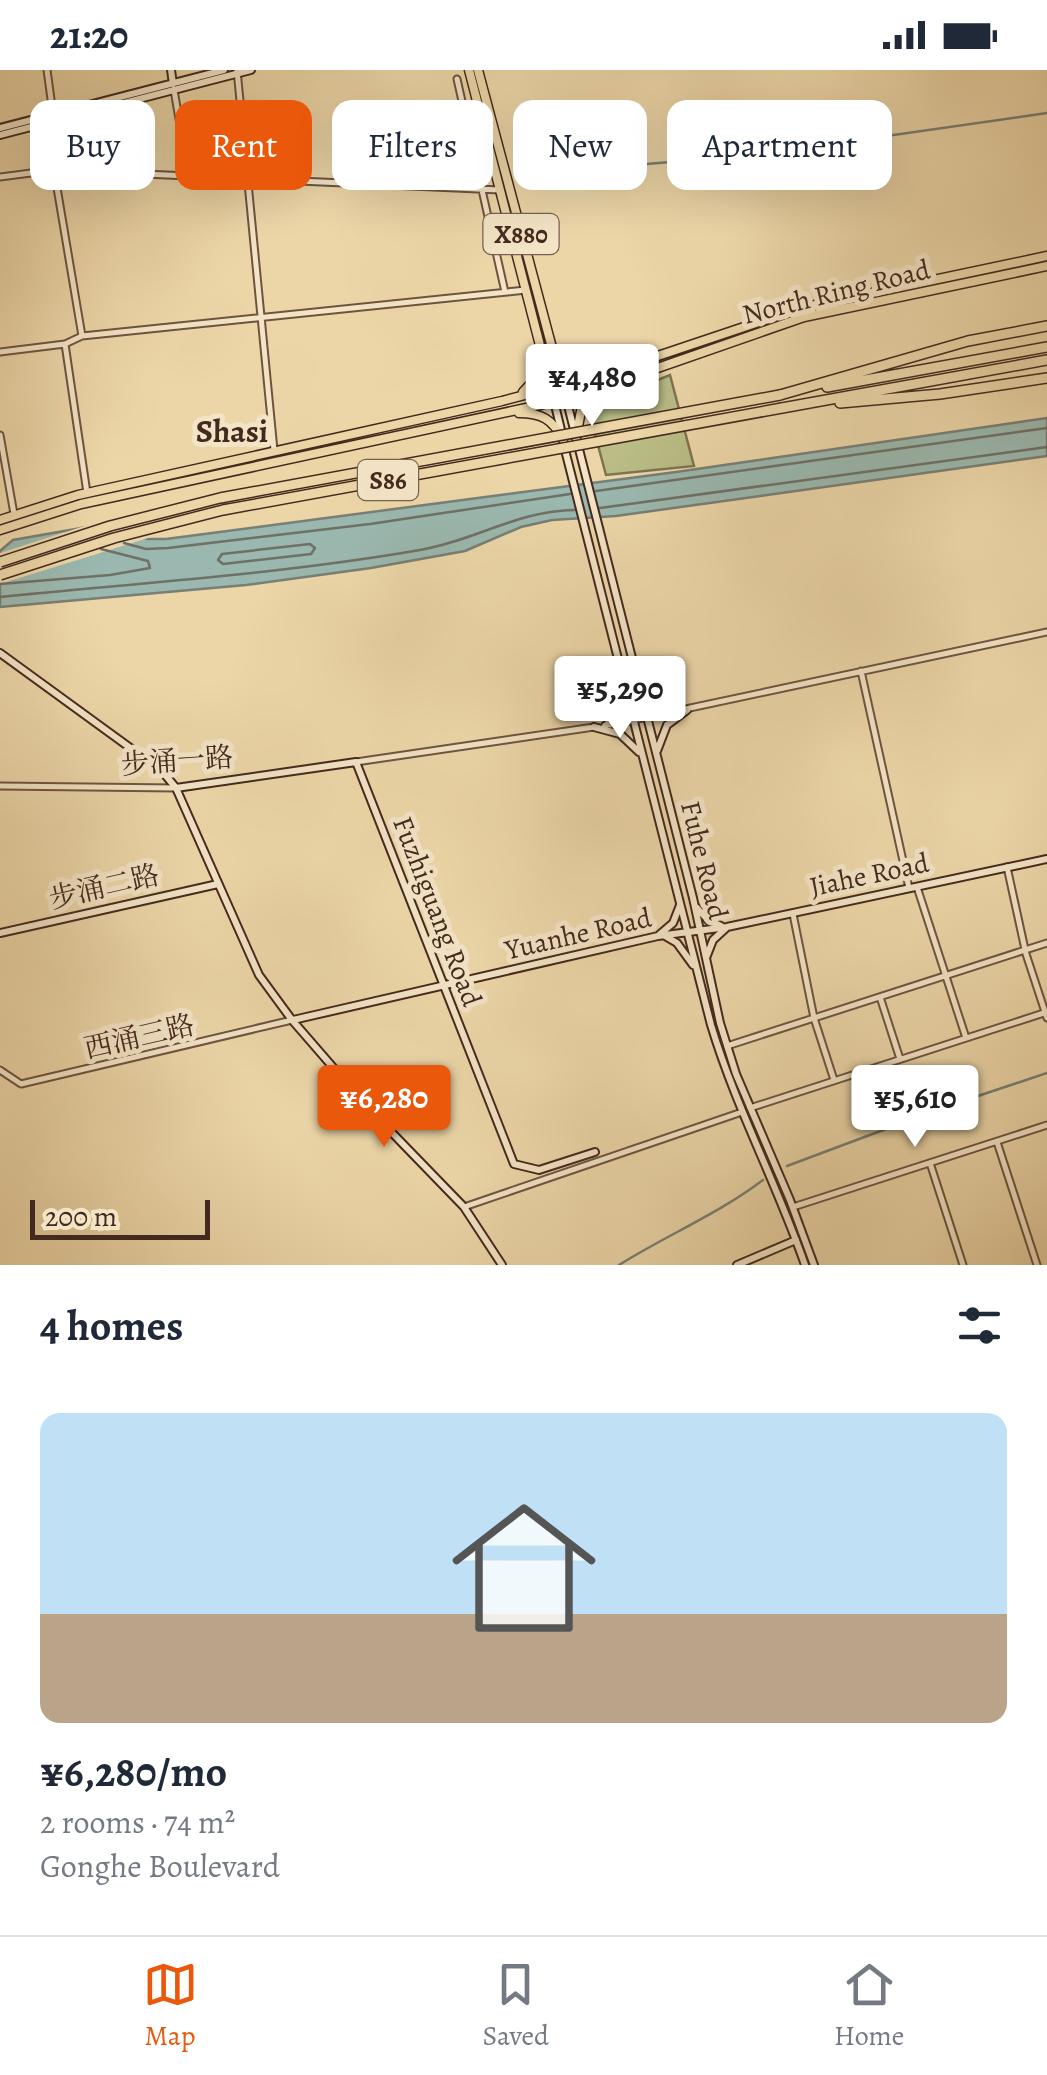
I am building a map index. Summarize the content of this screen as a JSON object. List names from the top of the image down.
{
  "streets": {
    "highway": ["S86"],
    "main road": ["X880", "North Ring Road"],
    "street": [
      "步涌一路",
      "Fuhe Road",
      "Jiahe Road",
      "步涌二路",
      "Fuzhiguang Road",
      "Yuanhe Road",
      "西涌三路"
    ]
  },
  "crossings": [
    ["X880", "North Ring Road"],
    ["X880", "Fuhe Road"],
    ["North Ring Road", "Fuhe Road"],
    ["步涌一路", "Fuzhiguang Road"],
    ["Fuhe Road", "Jiahe Road"],
    ["Fuhe Road", "Yuanhe Road"],
    ["Jiahe Road", "Yuanhe Road"],
    ["Fuzhiguang Road", "Yuanhe Road"],
    ["Yuanhe Road", "西涌三路"]
  ],
  "districts": ["Shasi"],
  "scale_bar": "200 m",
  "page": {
    "status": "21:20",
    "chip": [
      "Buy",
      "Rent",
      "Filters",
      "New",
      "Apartment"
    ],
    "price": [
      "¥4,480",
      "¥5,290",
      "¥6,280",
      "¥5,610"
    ],
    "scale": "200 m",
    "heading": "4 homes",
    "list": [
      {
        "name": "¥6,280/mo",
        "note": "2 rooms · 74 m² · Gonghe Boulevard"
      }
    ],
    "tabs": ["Map", "Saved", "Home"]
  }
}
